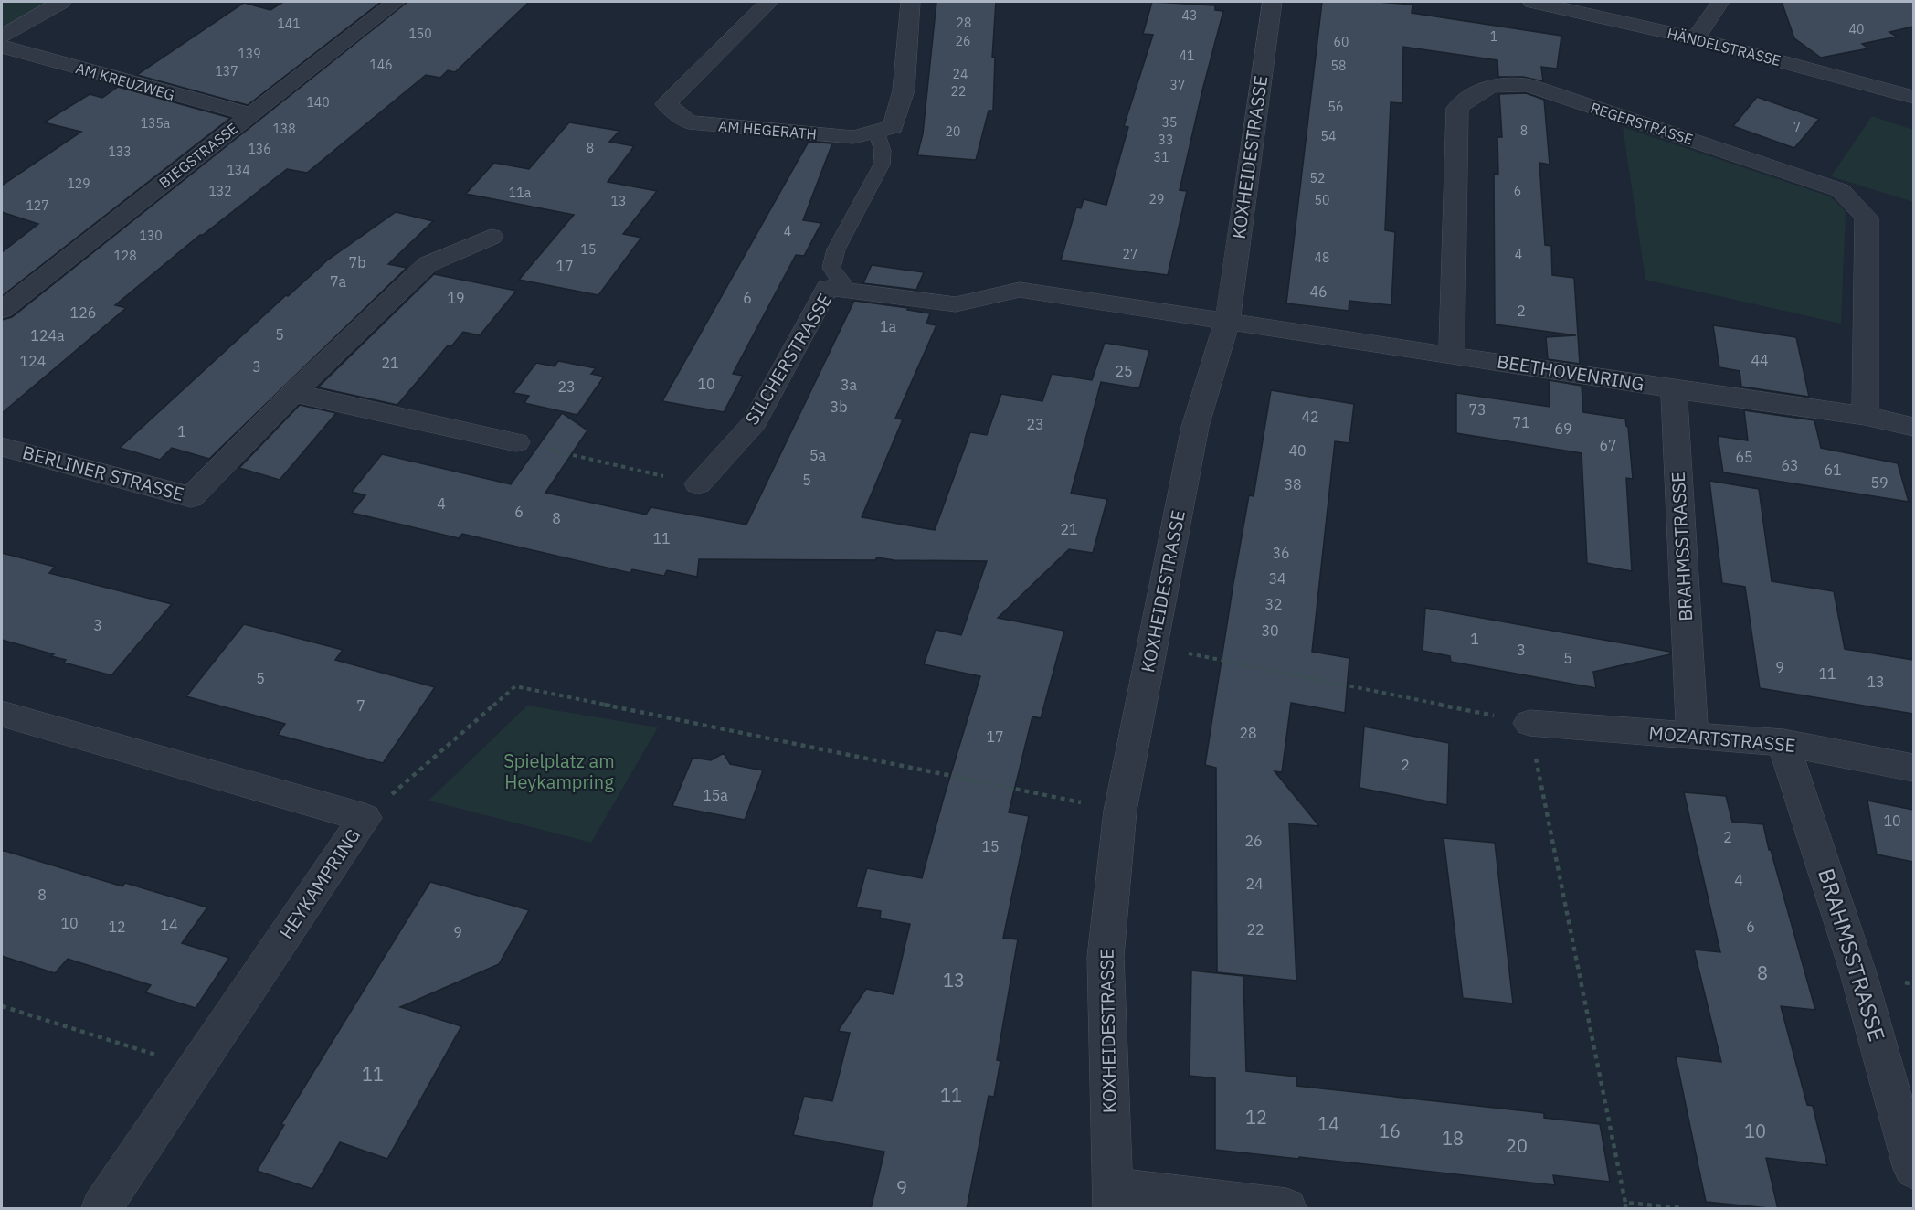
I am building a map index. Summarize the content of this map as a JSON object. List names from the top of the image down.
{
  "streets": {
    "street": [
      "HÄNDELSTRASSE",
      "AM KREUZWEG",
      "REGERSTRASSE",
      "AM HEGERATH",
      "BIEGSTRASSE",
      "KOXHEIDESTRASSE",
      "SILCHERSTRASSE",
      "BEETHOVENRING",
      "BERLINER STRASSE",
      "BRAHMSSTRASSE",
      "MOZARTSTRASSE",
      "HEYKAMPRING"
    ]
  },
  "crossings": [
    ["AM KREUZWEG", "BIEGSTRASSE"],
    ["REGERSTRASSE", "BEETHOVENRING"],
    ["KOXHEIDESTRASSE", "SILCHERSTRASSE"],
    ["KOXHEIDESTRASSE", "BEETHOVENRING"],
    ["SILCHERSTRASSE", "BEETHOVENRING"],
    ["BEETHOVENRING", "BRAHMSSTRASSE"],
    ["BRAHMSSTRASSE", "MOZARTSTRASSE"]
  ],
  "parks": ["Spielplatz am Heykampring"],
  "house_numbers": [
    "43",
    "28",
    "141",
    "40",
    "150",
    "1",
    "26",
    "60",
    "139",
    "41",
    "146",
    "58",
    "137",
    "24",
    "37",
    "22",
    "140",
    "56",
    "35",
    "135a",
    "7",
    "138",
    "8",
    "20",
    "54",
    "33",
    "8",
    "136",
    "133",
    "31",
    "134",
    "52",
    "129",
    "132",
    "6",
    "11a",
    "29",
    "50",
    "13",
    "127",
    "4",
    "130",
    "15",
    "27",
    "4",
    "128",
    "48",
    "7b",
    "17",
    "7a",
    "46",
    "19",
    "6",
    "2",
    "126",
    "1a",
    "5",
    "124a",
    "44",
    "124",
    "21",
    "3",
    "25",
    "10",
    "3a",
    "23",
    "3b",
    "73",
    "42",
    "71",
    "23",
    "69",
    "1",
    "67",
    "40",
    "5a",
    "65",
    "63",
    "61",
    "5",
    "59",
    "38",
    "4",
    "6",
    "8",
    "21",
    "11",
    "36",
    "34",
    "32",
    "3",
    "30",
    "1",
    "3",
    "5",
    "9",
    "11",
    "5",
    "13",
    "7",
    "28",
    "17",
    "2",
    "15a",
    "10",
    "2",
    "26",
    "15",
    "4",
    "24",
    "8",
    "10",
    "14",
    "12",
    "6",
    "22",
    "9",
    "8",
    "13",
    "11",
    "11",
    "12",
    "14",
    "16",
    "10",
    "18",
    "20",
    "9"
  ]
}
